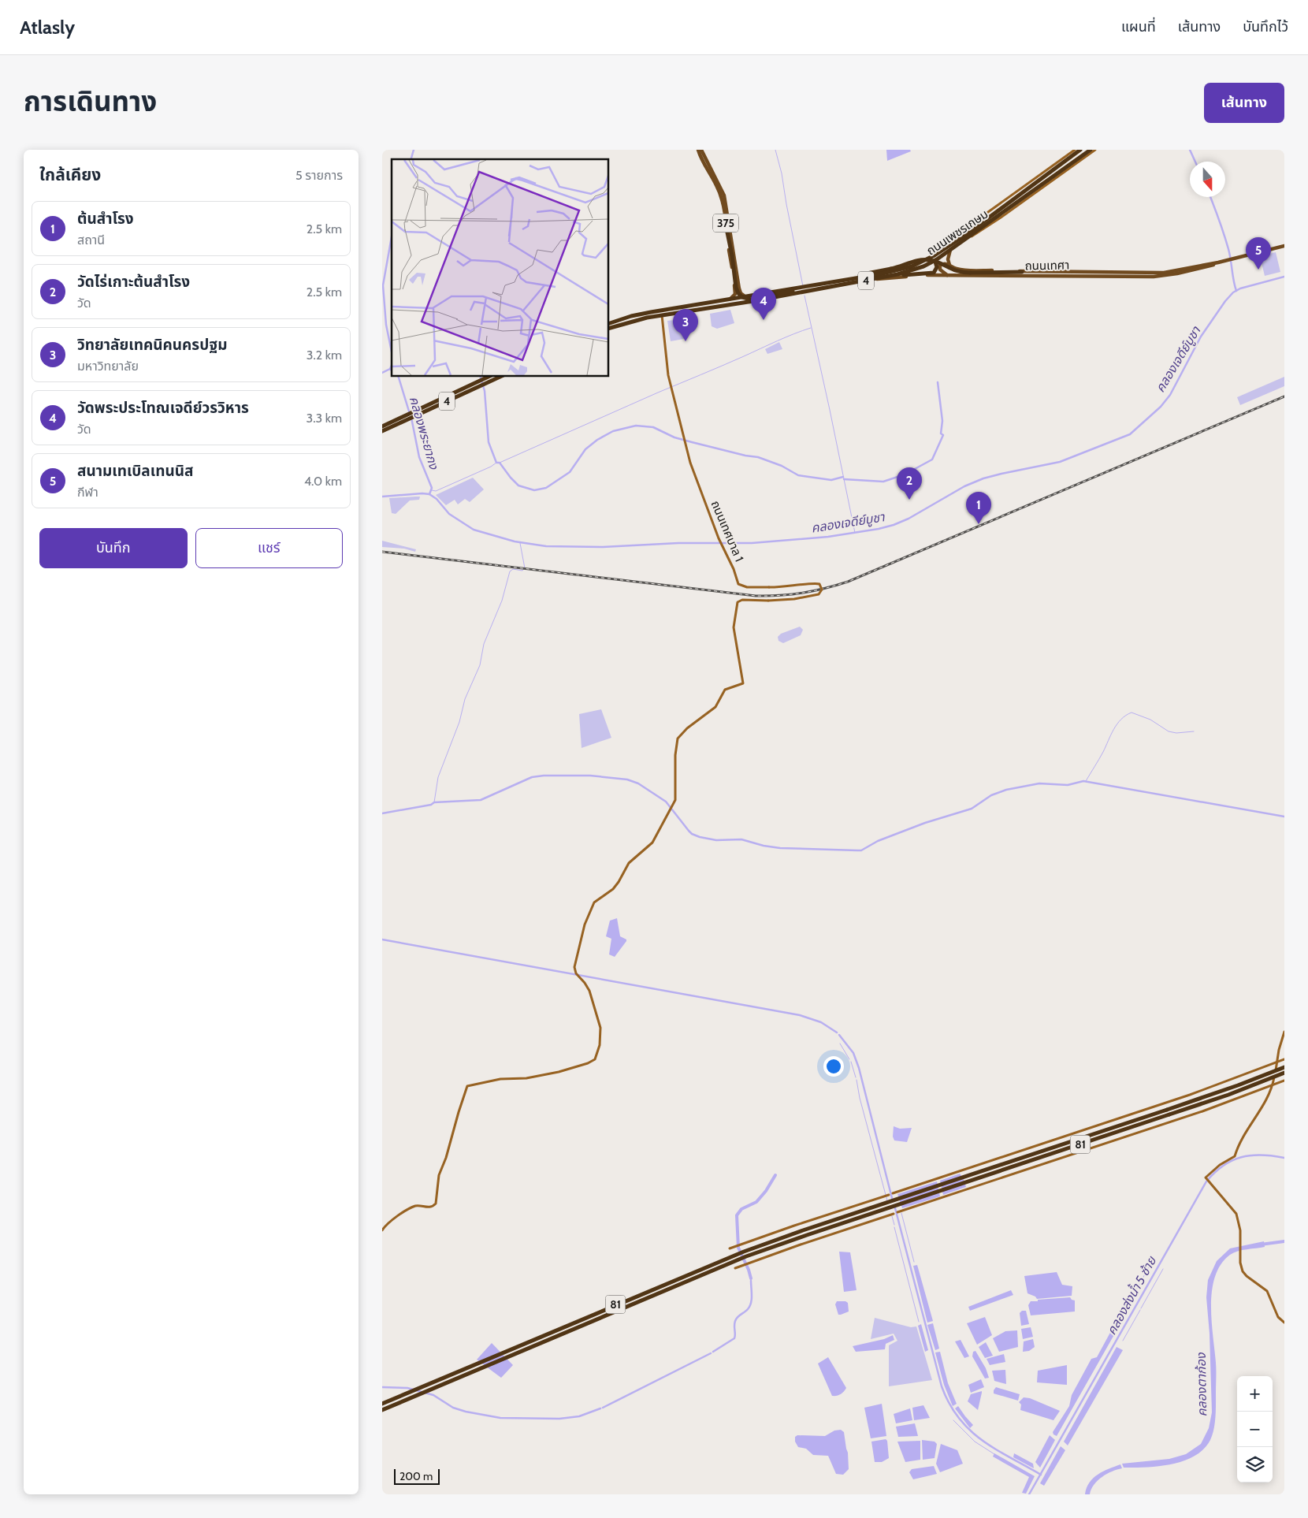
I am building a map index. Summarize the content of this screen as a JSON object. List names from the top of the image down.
{
  "streets": {
    "highway": ["ถนนเพชรเกษม", "4", "81"],
    "main road": ["375", "ถนนเทศา"],
    "street": ["ถนนเทศบาล 1"]
  },
  "crossings": [
    ["ถนนเพชรเกษม", "ถนนเทศา"],
    ["ถนนเพชรเกษม", "4"],
    ["ถนนเพชรเกษม", "ถนนเทศบาล 1"]
  ],
  "water": [
    "คลองเจดีย์บูชา",
    "คลองพระยากง",
    "คลองส่งน้ำ 5 ซ้าย",
    "คลองตาก้อง"
  ],
  "scale_bar": "200 m",
  "north": "bottom",
  "page": {
    "header": "Atlasly",
    "nav": ["แผนที่", "เส้นทาง", "บันทึกไว้"],
    "title": "การเดินทาง",
    "buttons": [
      "เส้นทาง",
      ["บันทึก", "แชร์"]
    ],
    "heading": ["ใกล้เคียง", "5 รายการ"],
    "list": [
      {
        "mark": "1",
        "name": "ต้นสำโรง",
        "note": "สถานี",
        "value": "2.5 km"
      },
      {
        "mark": "2",
        "name": "วัดไร่เกาะต้นสำโรง",
        "note": "วัด",
        "value": "2.5 km"
      },
      {
        "mark": "3",
        "name": "วิทยาลัยเทคนิคนครปฐม",
        "note": "มหาวิทยาลัย",
        "value": "3.2 km"
      },
      {
        "mark": "4",
        "name": "วัดพระประโทณเจดีย์วรวิหาร",
        "note": "วัด",
        "value": "3.3 km"
      },
      {
        "mark": "5",
        "name": "สนามเทเบิลเทนนิส",
        "note": "กีฬา",
        "value": "4.0 km"
      }
    ],
    "pins": [
      "5",
      "4",
      "3",
      "2",
      "1"
    ],
    "map_buttons": ["+", "−"],
    "scale": "200 m"
  }
}
